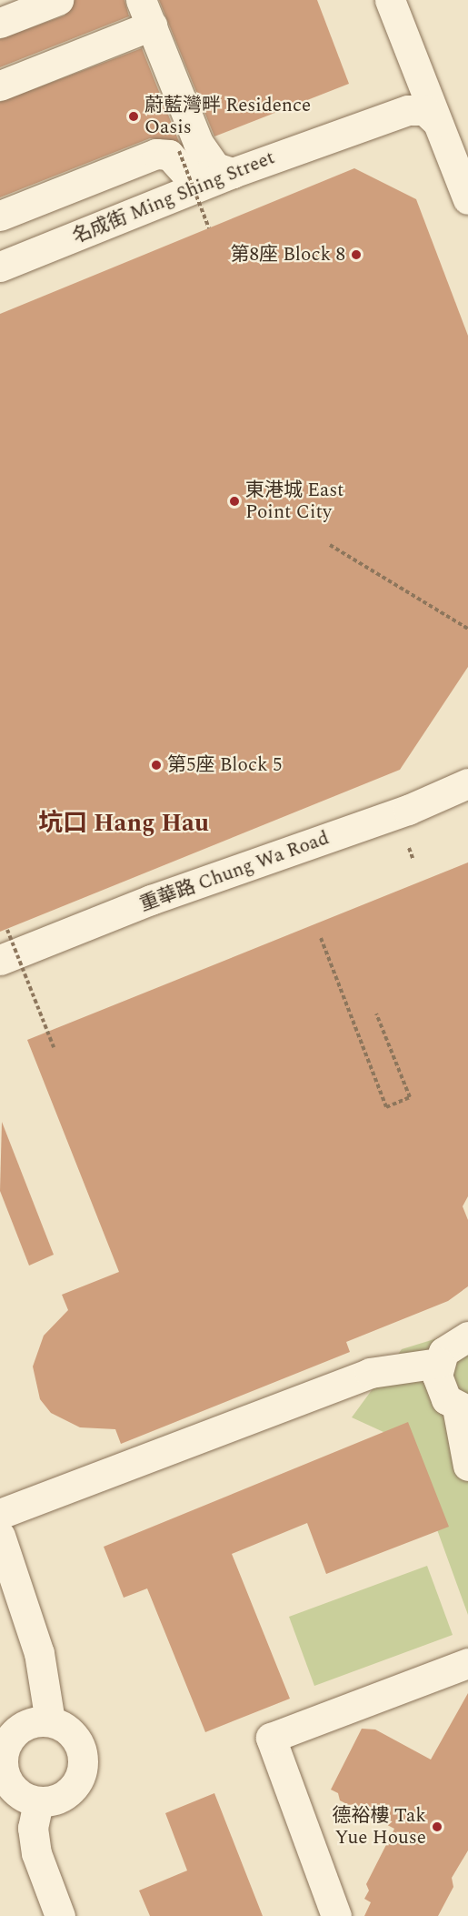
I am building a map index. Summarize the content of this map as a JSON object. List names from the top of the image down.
{
  "streets": {
    "street": ["名成街 Ming Shing Street", "重華路 Chung Wa Road"]
  },
  "districts": ["坑口 Hang Hau"],
  "places": [
    "蔚藍灣畔 Residence Oasis",
    "第8座 Block 8",
    "東港城 East Point City",
    "第5座 Block 5",
    "德裕樓 Tak Yue House"
  ]
}
